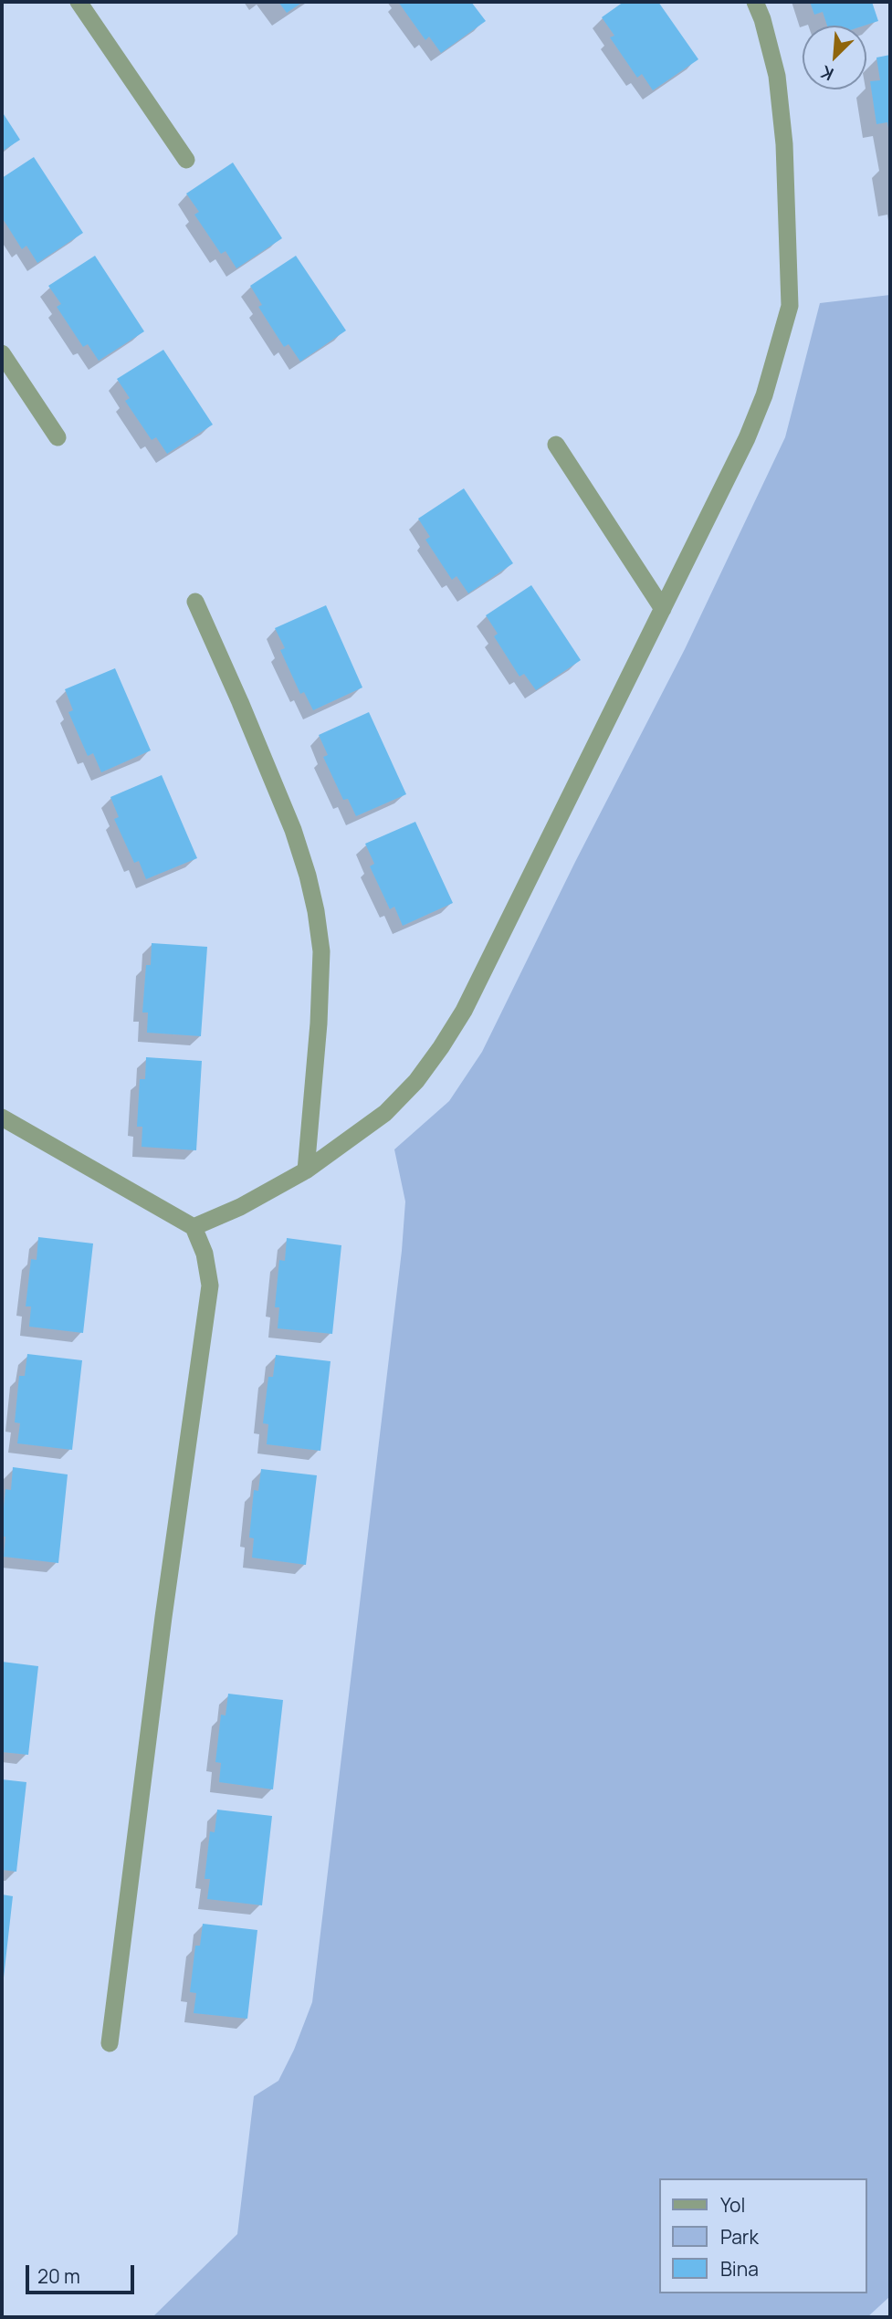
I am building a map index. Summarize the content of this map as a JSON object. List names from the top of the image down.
{
  "legend": ["Yol", "Park", "Bina"],
  "scale_bar": "20 m",
  "north": "bottom left"
}
